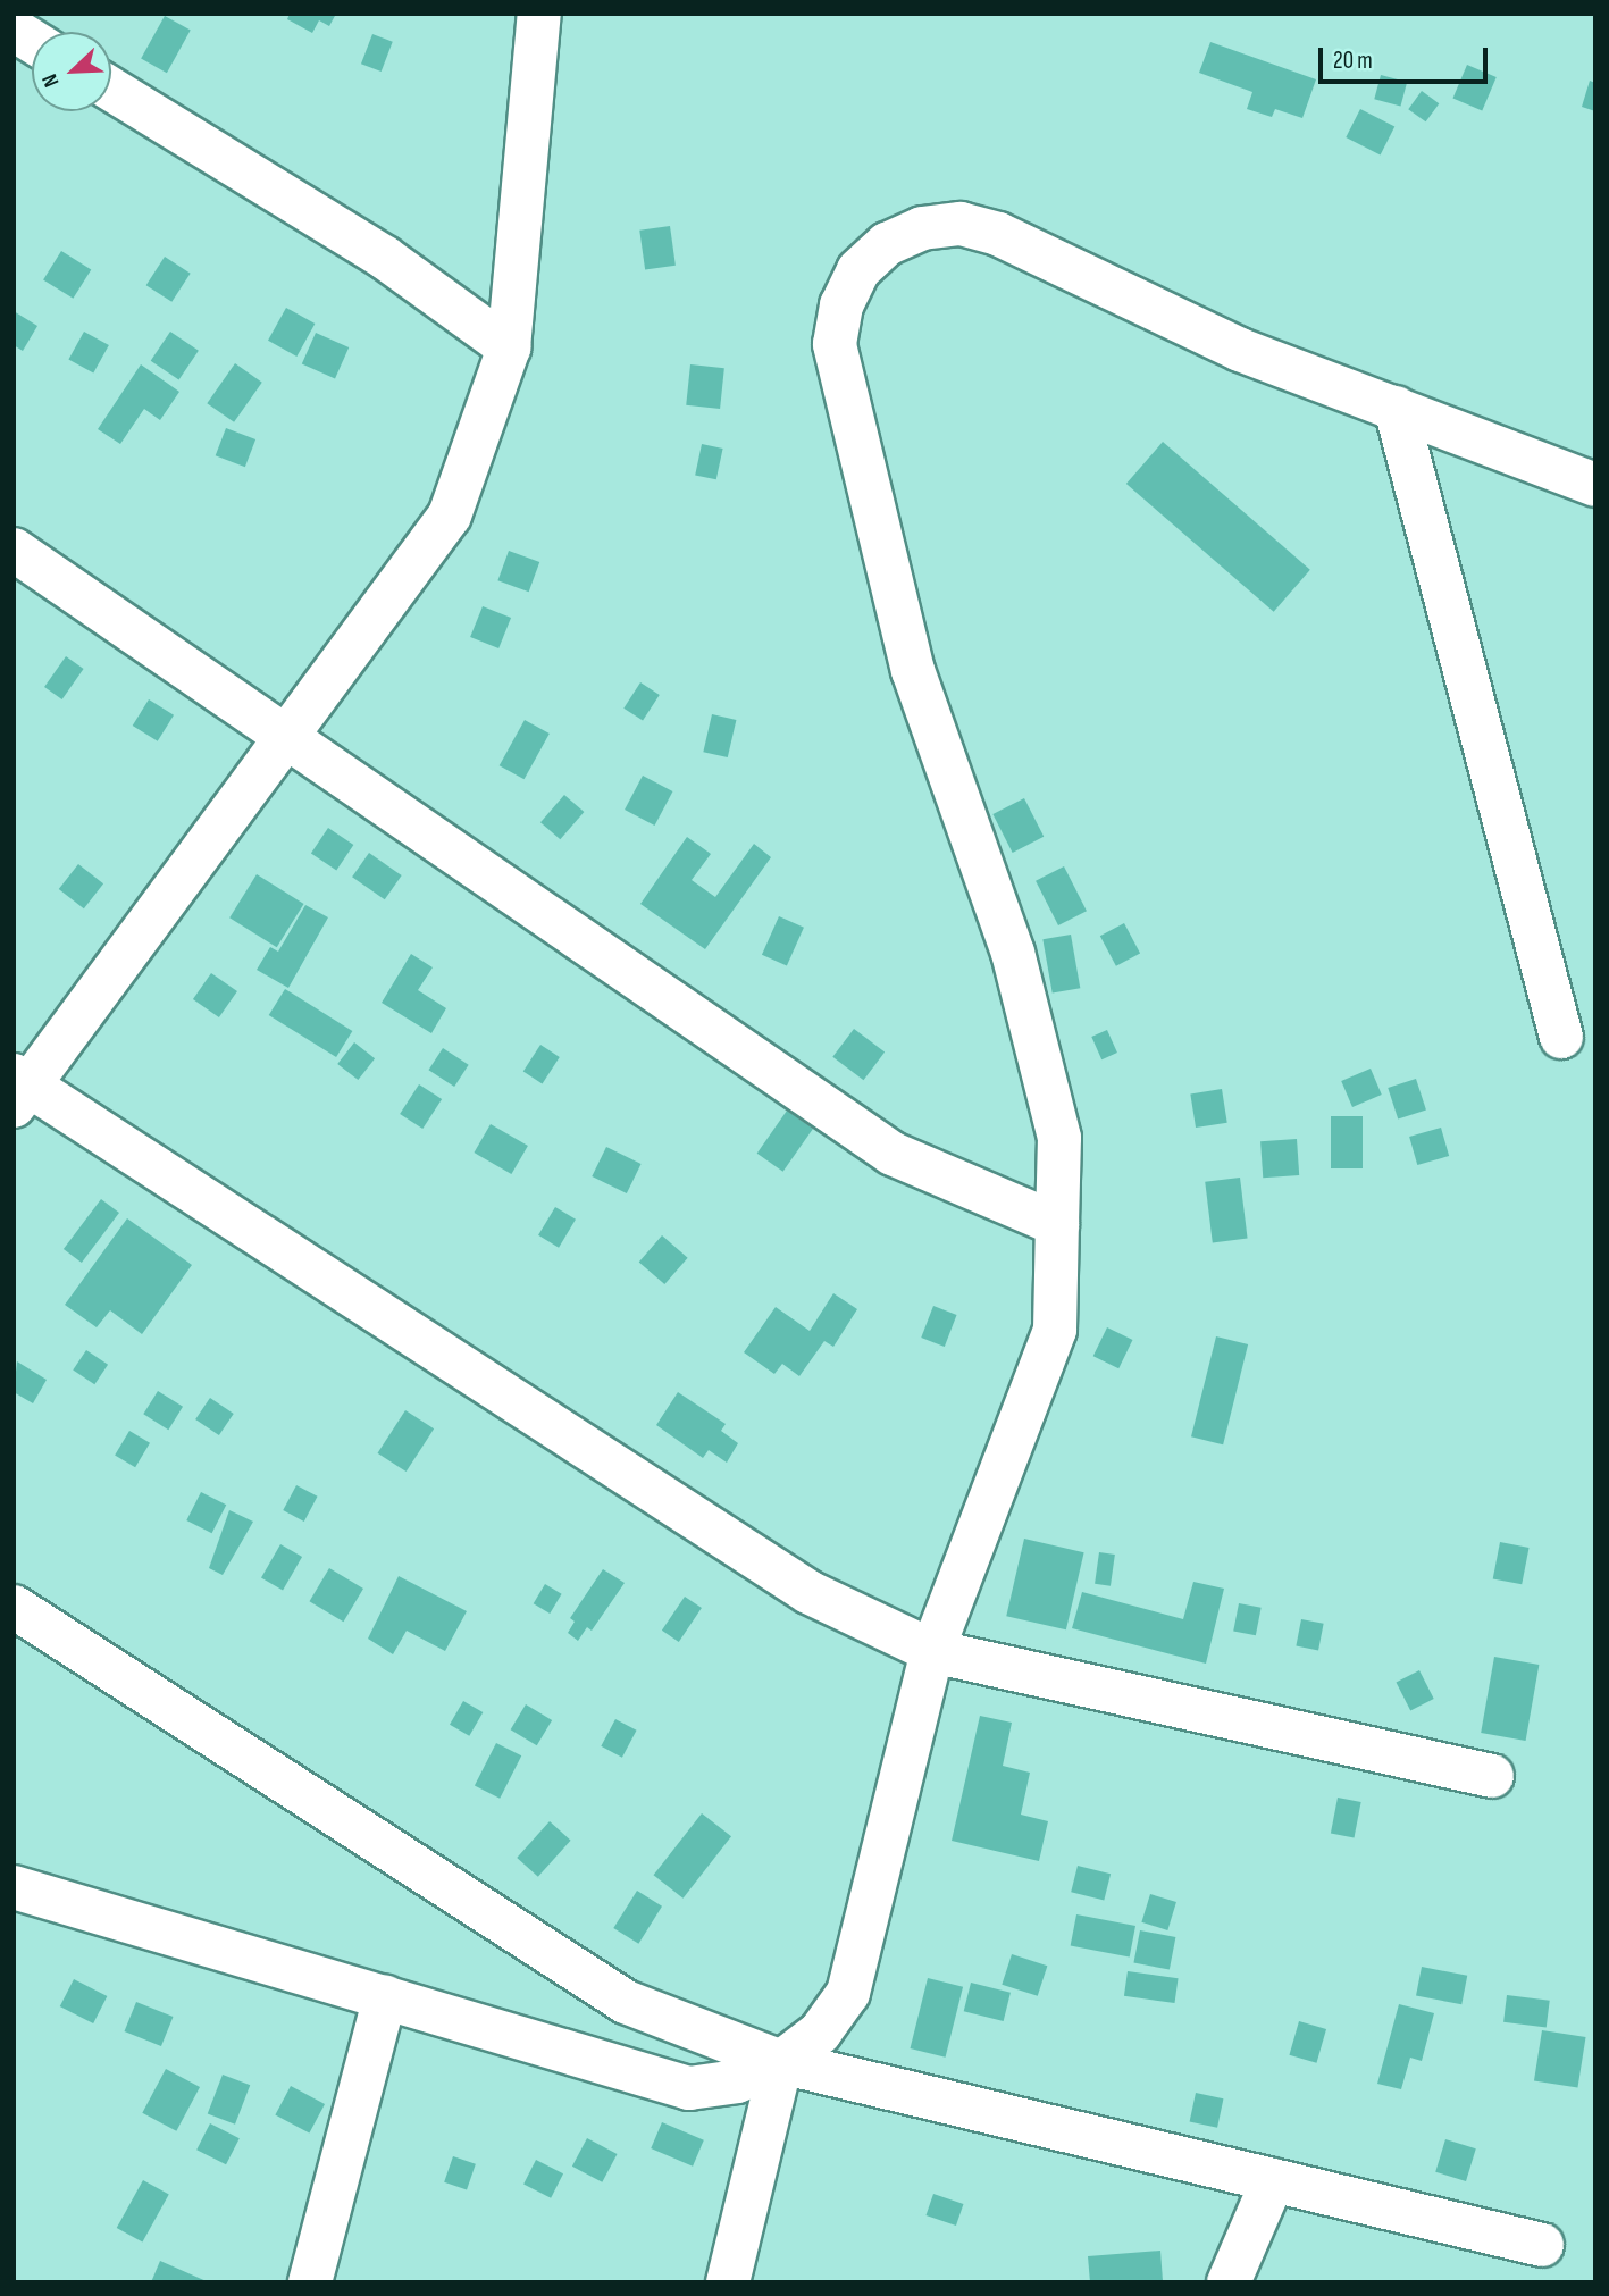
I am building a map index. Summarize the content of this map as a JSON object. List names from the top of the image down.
{
  "scale_bar": "20 m",
  "north": "bottom left"
}
